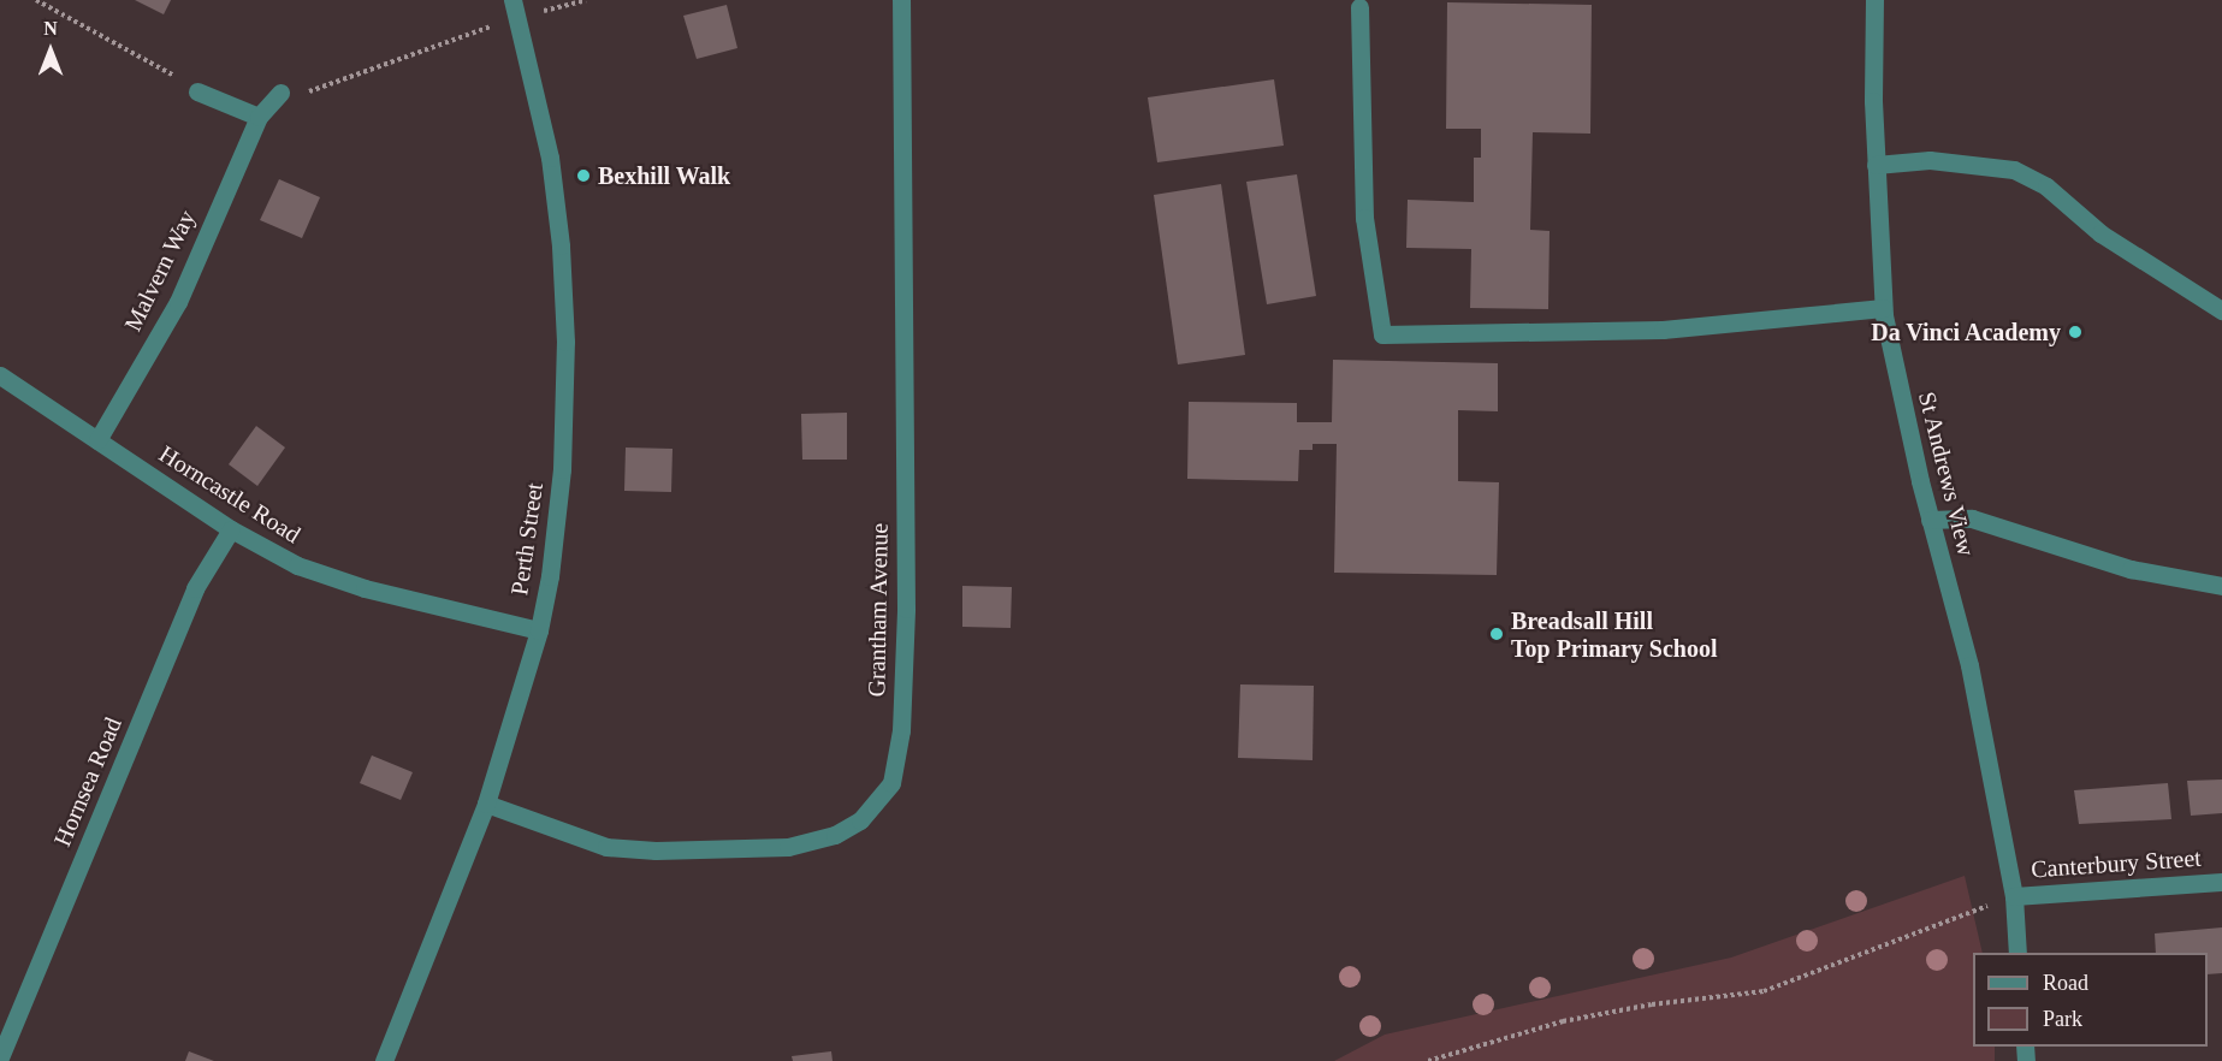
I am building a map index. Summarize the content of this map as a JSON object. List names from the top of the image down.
{
  "streets": {
    "street": [
      "Malvern Way",
      "St Andrews View",
      "Horncastle Road",
      "Perth Street",
      "Grantham Avenue",
      "Hornsea Road",
      "Canterbury Street"
    ]
  },
  "crossings": [
    ["Malvern Way", "Horncastle Road"],
    ["St Andrews View", "Canterbury Street"],
    ["Horncastle Road", "Perth Street"],
    ["Horncastle Road", "Hornsea Road"],
    ["Perth Street", "Grantham Avenue"]
  ],
  "places": ["Bexhill Walk", "Da Vinci Academy", "Breadsall Hill Top Primary School"],
  "legend": ["Road", "Park"],
  "north": "top"
}
